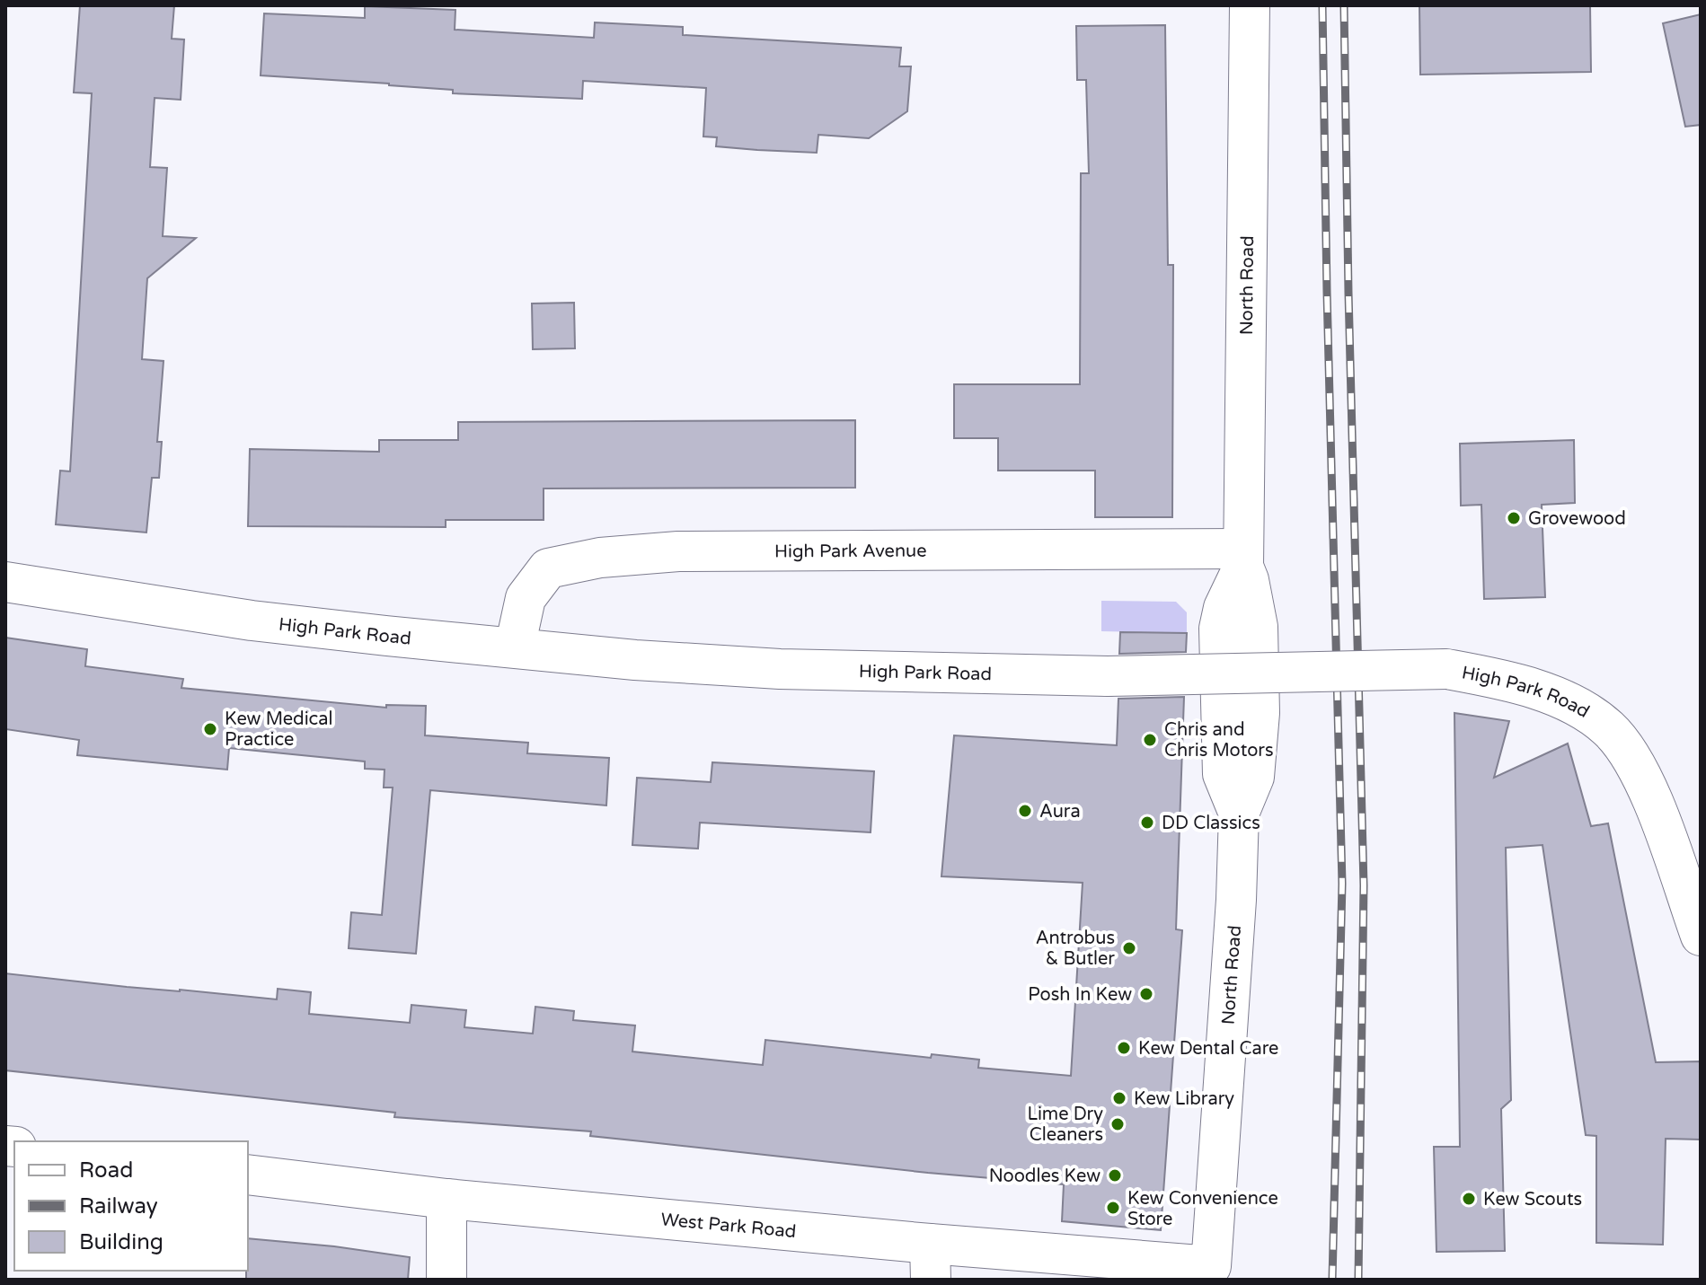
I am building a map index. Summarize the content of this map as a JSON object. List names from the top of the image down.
{
  "streets": {
    "street": [
      "North Road",
      "High Park Avenue",
      "High Park Road",
      "West Park Road"
    ]
  },
  "crossings": [
    ["North Road", "High Park Avenue"],
    ["North Road", "West Park Road"],
    ["High Park Avenue", "High Park Road"]
  ],
  "places": [
    "Grovewood",
    "Kew Medical Practice",
    "Chris and Chris Motors",
    "Aura",
    "DD Classics",
    "Antrobus & Butler",
    "Posh In Kew",
    "Kew Dental Care",
    "Kew Library",
    "Lime Dry Cleaners",
    "Noodles Kew",
    "Kew Scouts",
    "Kew Convenience Store"
  ],
  "legend": ["Road", "Railway", "Building"]
}
